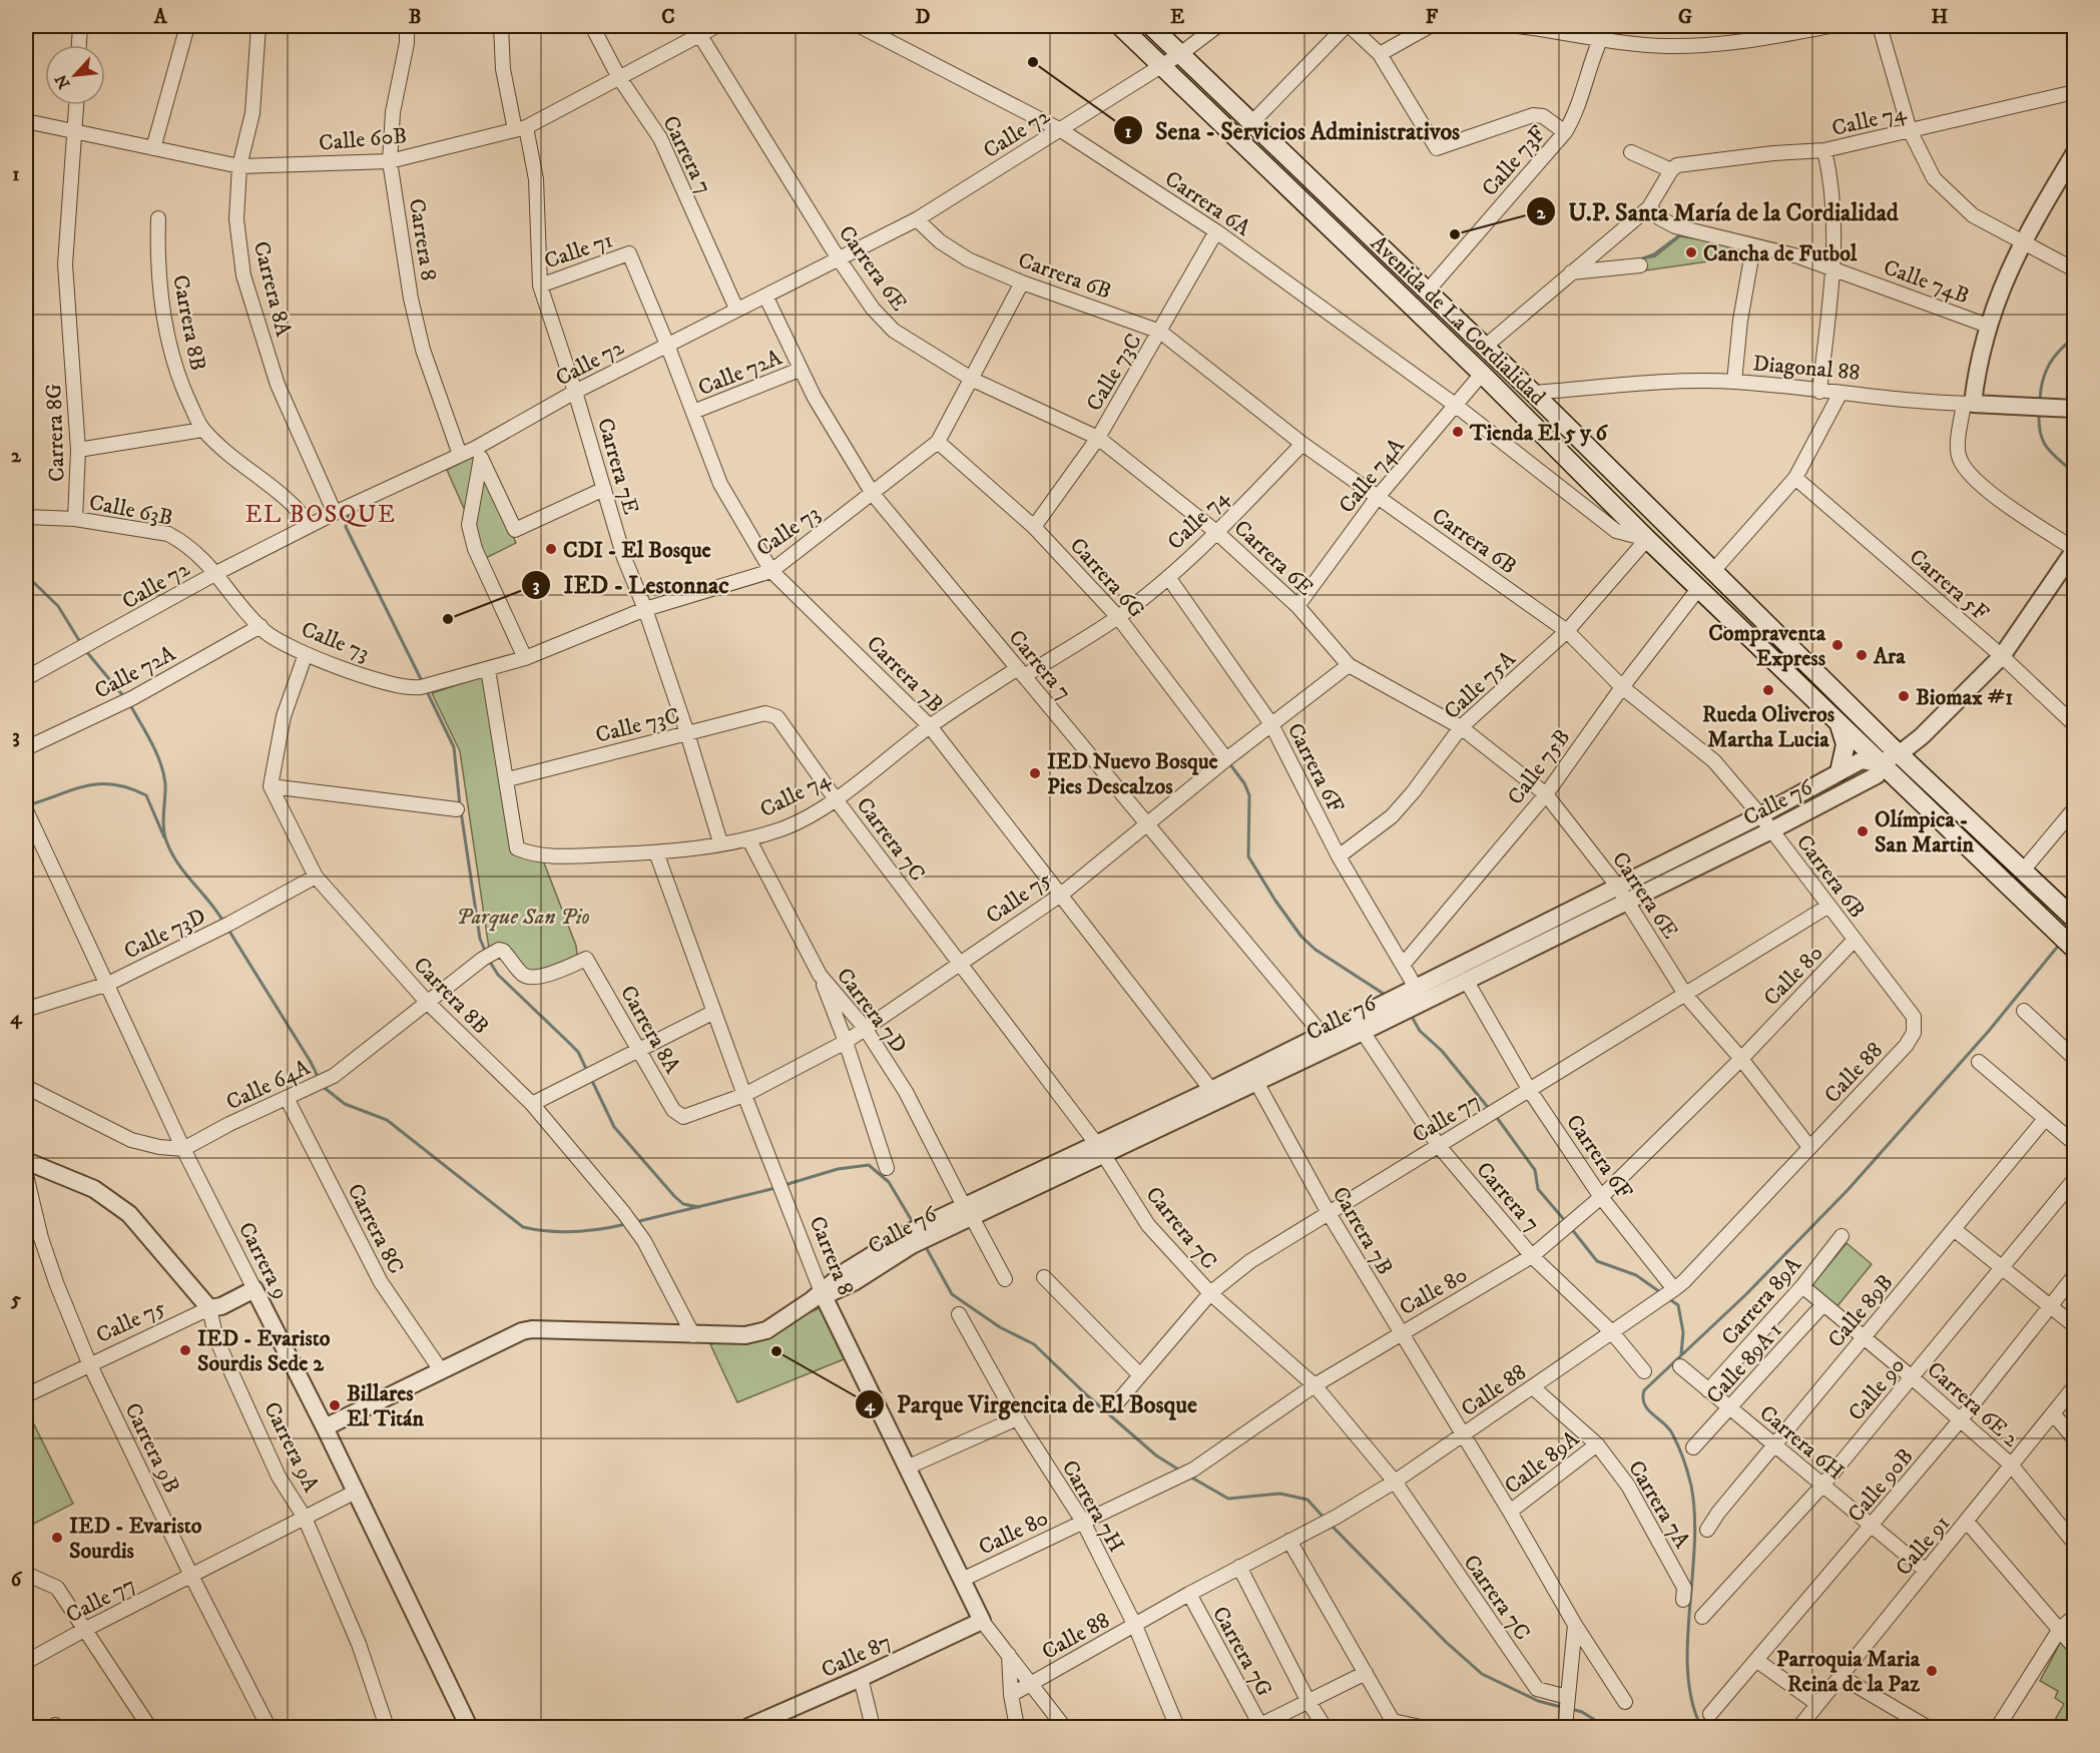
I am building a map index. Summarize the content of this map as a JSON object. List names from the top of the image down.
{
  "streets": {
    "main road": ["Avenida de La Cordialidad"],
    "street": [
      "Calle 74",
      "Calle 72",
      "Calle 60B",
      "Carrera 7",
      "Calle 73F",
      "Carrera 6A",
      "Carrera 8",
      "Calle 71",
      "Carrera 6E",
      "Carrera 6B",
      "Calle 74B",
      "Carrera 8A",
      "Carrera 8B",
      "Diagonal 88",
      "Calle 72A",
      "Calle 73C",
      "Carrera 8G",
      "Carrera 7E",
      "Calle 74A",
      "Calle 63B",
      "Calle 73",
      "Carrera 6G",
      "Carrera 5F",
      "Carrera 7B",
      "Calle 75A",
      "Calle 75B",
      "Carrera 6F",
      "Calle 76",
      "Carrera 7C",
      "Calle 75",
      "Calle 73D",
      "Calle 80",
      "Carrera 7D",
      "Calle 88",
      "Calle 64A",
      "Calle 77",
      "Carrera 8C",
      "Carrera 9",
      "Carrera 89A",
      "Calle 89B",
      "Calle 89A 1",
      "Calle 90",
      "Carrera 6E 2",
      "Carrera 6H",
      "Carrera 9A",
      "Carrera 9B",
      "Calle 89A",
      "Calle 90B",
      "Carrera 7A",
      "Carrera 7H",
      "Calle 91",
      "Carrera 7G",
      "Calle 87"
    ]
  },
  "crossings": [
    ["Calle 74", "Carrera 7"],
    ["Calle 74", "Carrera 8"],
    ["Calle 74", "Carrera 6E"],
    ["Calle 74", "Carrera 6B"],
    ["Calle 74", "Calle 73C"],
    ["Calle 74", "Carrera 7E"],
    ["Calle 74", "Carrera 6G"],
    ["Calle 74", "Carrera 7B"],
    ["Calle 74", "Carrera 6F"],
    ["Calle 74", "Carrera 7C"],
    ["Calle 74", "Carrera 7D"],
    ["Calle 72", "Carrera 7"],
    ["Calle 72", "Carrera 6A"],
    ["Calle 72", "Carrera 8"],
    ["Calle 72", "Carrera 6E"],
    ["Calle 72", "Carrera 6B"],
    ["Calle 72", "Carrera 8A"],
    ["Calle 72", "Avenida de La Cordialidad"],
    ["Calle 72", "Carrera 8B"],
    ["Calle 72", "Carrera 7E"],
    ["Calle 72", "Calle 63B"],
    ["Calle 72", "Carrera 7B"],
    ["Calle 60B", "Carrera 7"],
    ["Calle 60B", "Carrera 8"],
    ["Calle 60B", "Carrera 6E"],
    ["Calle 60B", "Carrera 8A"],
    ["Calle 60B", "Carrera 8G"],
    ["Calle 60B", "Carrera 7E"],
    ["Carrera 7", "Calle 72A"],
    ["Carrera 7", "Calle 73"],
    ["Carrera 7", "Calle 76"],
    ["Carrera 7", "Calle 75"],
    ["Carrera 7", "Calle 80"],
    ["Carrera 7", "Calle 88"],
    ["Carrera 7", "Calle 77"],
    ["Calle 73F", "Avenida de La Cordialidad"],
    ["Carrera 6A", "Avenida de La Cordialidad"],
    ["Carrera 6A", "Calle 73C"],
    ["Carrera 6A", "Calle 74A"],
    ["Carrera 6A", "Calle 75A"],
    ["Carrera 8", "Calle 76"],
    ["Carrera 8", "Calle 75"],
    ["Carrera 8", "Calle 80"],
    ["Carrera 8", "Calle 88"],
    ["Carrera 8", "Calle 87"],
    ["Calle 71", "Carrera 7E"],
    ["Calle 71", "Carrera 7B"],
    ["Carrera 6E", "Calle 73C"],
    ["Carrera 6E", "Calle 74A"],
    ["Carrera 6E", "Calle 73"],
    ["Carrera 6E", "Calle 75A"],
    ["Carrera 6E", "Calle 75B"],
    ["Carrera 6E", "Calle 76"],
    ["Carrera 6E", "Calle 75"],
    ["Carrera 6E", "Calle 80"],
    ["Carrera 6E", "Calle 88"],
    ["Carrera 6E", "Calle 77"],
    ["Carrera 6B", "Calle 73C"],
    ["Carrera 6B", "Calle 74A"],
    ["Carrera 6B", "Calle 73"],
    ["Carrera 6B", "Calle 75A"],
    ["Carrera 6B", "Calle 75B"],
    ["Carrera 6B", "Calle 76"],
    ["Carrera 6B", "Calle 80"],
    ["Carrera 6B", "Calle 88"],
    ["Carrera 6B", "Calle 77"],
    ["Carrera 8A", "Calle 75"],
    ["Carrera 8A", "Calle 64A"],
    ["Avenida de La Cordialidad", "Diagonal 88"],
    ["Avenida de La Cordialidad", "Calle 74A"],
    ["Avenida de La Cordialidad", "Calle 75A"],
    ["Avenida de La Cordialidad", "Calle 75B"],
    ["Avenida de La Cordialidad", "Calle 76"],
    ["Carrera 8B", "Calle 76"],
    ["Carrera 8B", "Calle 73D"],
    ["Carrera 8B", "Calle 64A"],
    ["Calle 72A", "Calle 73"],
    ["Calle 72A", "Carrera 7B"],
    ["Calle 73C", "Carrera 7E"],
    ["Calle 73C", "Carrera 6G"],
    ["Calle 73C", "Carrera 7C"],
    ["Carrera 8G", "Calle 63B"],
    ["Carrera 7E", "Calle 73"],
    ["Calle 73", "Carrera 6G"],
    ["Calle 73", "Carrera 7B"],
    ["Carrera 6G", "Calle 75"],
    ["Carrera 5F", "Calle 76"],
    ["Carrera 7B", "Calle 76"],
    ["Carrera 7B", "Calle 75"],
    ["Carrera 7B", "Calle 80"],
    ["Carrera 7B", "Calle 88"],
    ["Carrera 7B", "Calle 77"],
    ["Carrera 7B", "Calle 89A"],
    ["Calle 75A", "Carrera 6F"],
    ["Calle 75B", "Carrera 6F"],
    ["Carrera 6F", "Calle 76"],
    ["Carrera 6F", "Calle 75"],
    ["Carrera 6F", "Calle 80"],
    ["Carrera 6F", "Calle 88"],
    ["Carrera 6F", "Calle 77"],
    ["Calle 76", "Carrera 7C"],
    ["Calle 76", "Carrera 7D"],
    ["Calle 76", "Carrera 8C"],
    ["Calle 76", "Carrera 9"],
    ["Carrera 7C", "Calle 75"],
    ["Carrera 7C", "Calle 80"],
    ["Carrera 7C", "Calle 88"],
    ["Carrera 7C", "Calle 77"],
    ["Calle 75", "Carrera 7D"],
    ["Calle 75", "Carrera 9"],
    ["Calle 75", "Carrera 9A"],
    ["Calle 75", "Carrera 9B"],
    ["Calle 73D", "Carrera 9"],
    ["Calle 80", "Carrera 7H"],
    ["Calle 88", "Carrera 7A"],
    ["Calle 88", "Carrera 7H"],
    ["Calle 88", "Carrera 7G"],
    ["Calle 64A", "Carrera 8C"],
    ["Calle 64A", "Carrera 9"],
    ["Calle 77", "Carrera 9"],
    ["Calle 77", "Carrera 9A"],
    ["Calle 77", "Carrera 9B"],
    ["Carrera 89A", "Carrera 6E 2"],
    ["Carrera 89A", "Carrera 6H"],
    ["Calle 89B", "Carrera 6E 2"],
    ["Calle 89B", "Carrera 6H"],
    ["Calle 89A 1", "Carrera 6E 2"],
    ["Calle 89A 1", "Carrera 6H"],
    ["Calle 90", "Carrera 6E 2"],
    ["Calle 90", "Carrera 6H"],
    ["Carrera 6E 2", "Calle 90B"],
    ["Carrera 6E 2", "Calle 91"],
    ["Carrera 6H", "Calle 90B"],
    ["Carrera 6H", "Calle 91"],
    ["Calle 89A", "Carrera 7A"]
  ],
  "districts": ["EL BOSQUE"],
  "parks": ["Parque San Pio"],
  "places": [
    "Sena - Servicios Administrativos",
    "U.P. Santa María de la Cordialidad",
    "Cancha de Futbol",
    "Tienda El 5 y 6",
    "CDI - El Bosque",
    "IED - Lestonnac",
    "Compraventa Express",
    "Ara",
    "Rueda Oliveros Martha Lucia",
    "Biomax #1",
    "IED Nuevo Bosque Pies Descalzos",
    "Olímpica - San Martin",
    "IED - Evaristo Sourdis Sede 2",
    "Parque Virgencita de El Bosque",
    "Billares El Titán",
    "IED - Evaristo Sourdis",
    "Parroquia Maria Reina de la Paz"
  ],
  "north": "bottom left",
  "grid": {
    "columns": [
      "A",
      "B",
      "C",
      "D",
      "E",
      "F",
      "G",
      "H"
    ],
    "rows": [
      "1",
      "2",
      "3",
      "4",
      "5",
      "6"
    ]
  }
}
